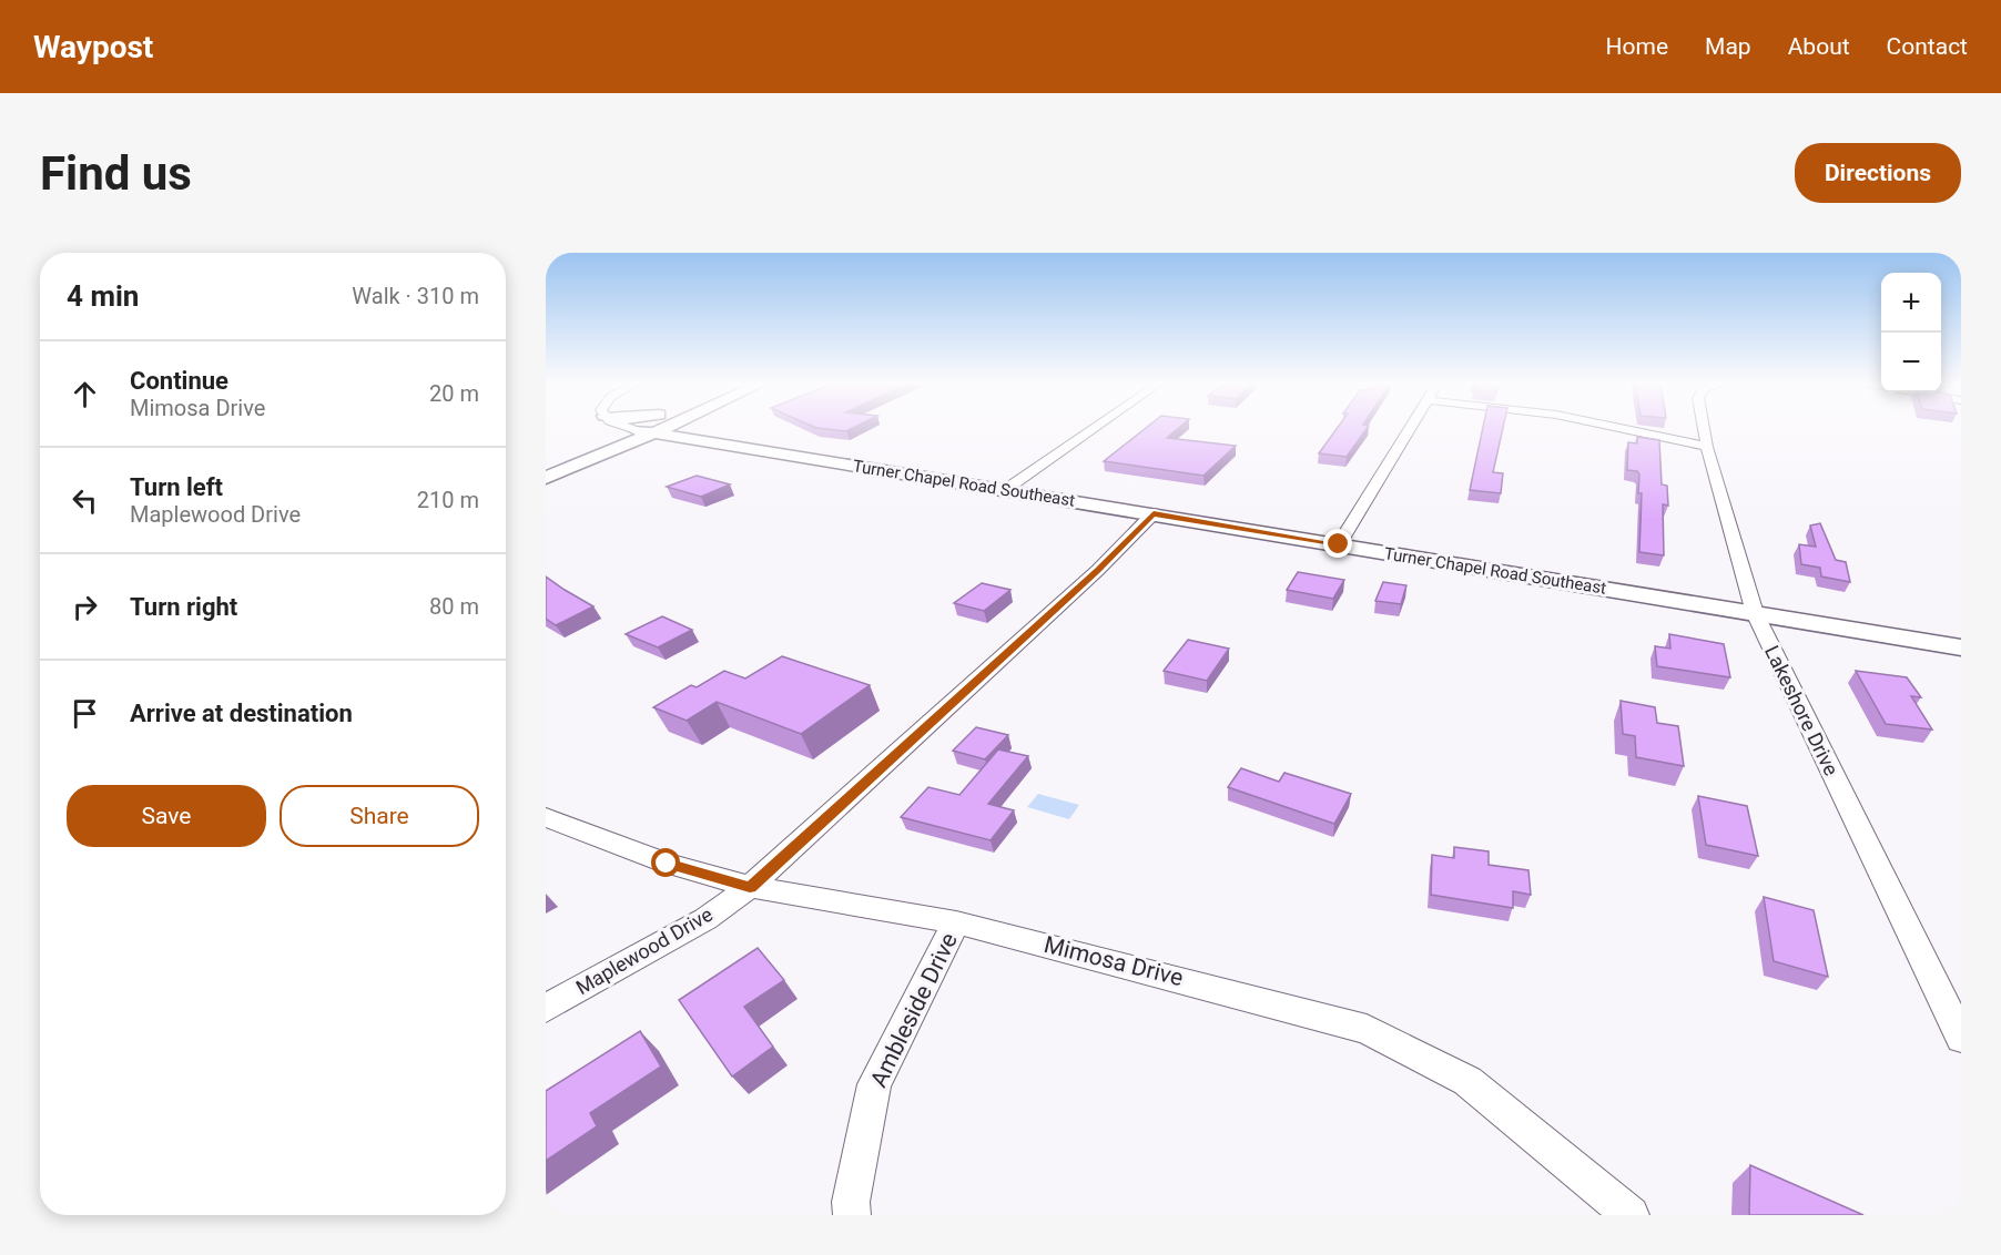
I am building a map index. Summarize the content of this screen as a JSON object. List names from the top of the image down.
{
  "streets": {
    "street": [
      "Turner Chapel Road Southeast",
      "Lakeshore Drive",
      "Maplewood Drive",
      "Mimosa Drive",
      "Ambleside Drive"
    ]
  },
  "crossings": [
    ["Turner Chapel Road Southeast", "Lakeshore Drive"],
    ["Turner Chapel Road Southeast", "Maplewood Drive"],
    ["Maplewood Drive", "Mimosa Drive"],
    ["Mimosa Drive", "Ambleside Drive"]
  ],
  "page": {
    "header": "Waypost",
    "nav": [
      "Home",
      "Map",
      "About",
      "Contact"
    ],
    "buttons": [
      "Directions",
      ["Save", "Share"]
    ],
    "title": "Find us",
    "heading": ["4 min", "Walk · 310 m"],
    "map_buttons": ["+", "−"],
    "list": [
      ["Continue", "Mimosa Drive", "20 m"],
      ["Turn left", "Maplewood Drive", "210 m"],
      ["Turn right", "80 m"],
      "Arrive at destination"
    ]
  }
}
